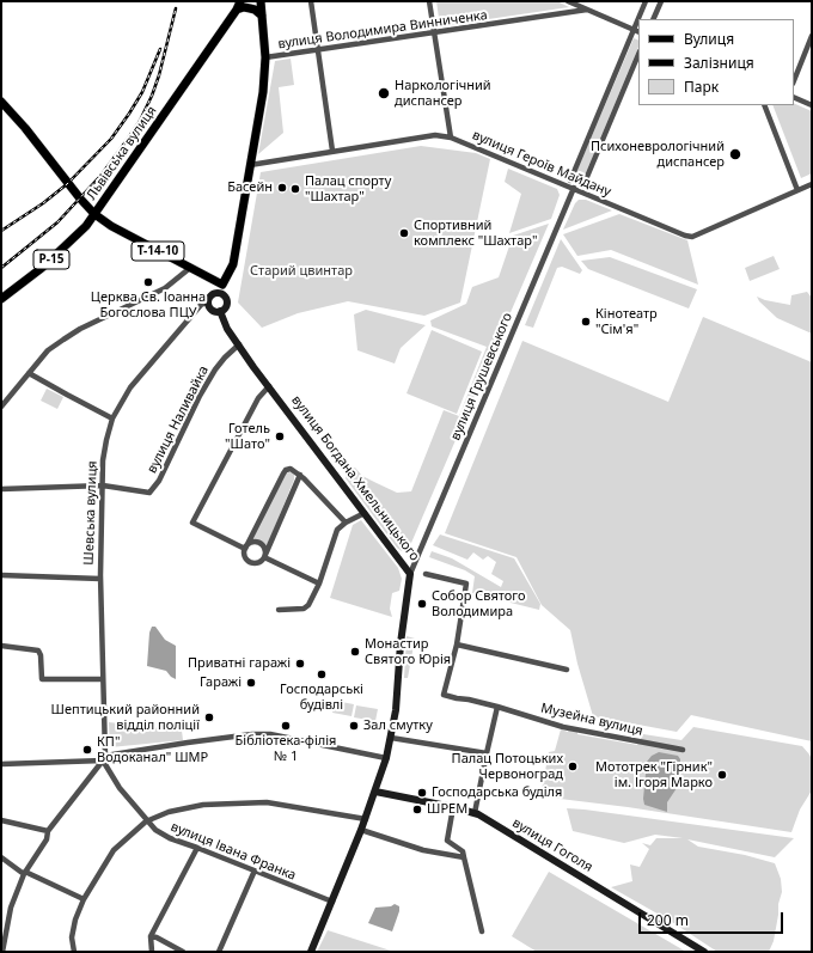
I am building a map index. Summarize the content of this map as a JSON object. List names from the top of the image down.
{
  "streets": {
    "main road": [
      "Львівська вулиця",
      "Т-14-10",
      "Р-15",
      "вулиця Богдана Хмельницького",
      "вулиця Гоголя"
    ],
    "street": [
      "вулиця Володимира Винниченка",
      "вулиця Героїв Майдану",
      "вулиця Грушевського",
      "вулиця Наливайка",
      "Шевська вулиця",
      "Музейна вулиця",
      "вулиця Івана Франка"
    ]
  },
  "crossings": [
    ["Львівська вулиця", "Т-14-10"],
    ["вулиця Героїв Майдану", "вулиця Грушевського"],
    ["вулиця Грушевського", "вулиця Богдана Хмельницького"],
    ["вулиця Наливайка", "вулиця Богдана Хмельницького"],
    ["вулиця Наливайка", "Шевська вулиця"],
    ["вулиця Богдана Хмельницького", "Шевська вулиця"],
    ["вулиця Богдана Хмельницького", "вулиця Гоголя"],
    ["вулиця Богдана Хмельницького", "вулиця Івана Франка"],
    ["Шевська вулиця", "вулиця Івана Франка"]
  ],
  "parks": ["Старий цвинтар"],
  "places": [
    "Наркологічний диспансер",
    "Психоневрологічний диспансер",
    "Басейн",
    "Палац спорту \"Шахтар\"",
    "Спортивний комплекс \"Шахтар\"",
    "Церква Св. Іоанна Богослова ПЦУ",
    "Кінотеатр \"Сім'я\"",
    "Готель \"Шато\"",
    "Собор Святого Володимира",
    "Монастир Святого Юрія",
    "Приватні гаражі",
    "Господарські будівлі",
    "Гаражі",
    "Шептицький районний відділ поліції",
    "Бiблiотека-фiлiя № 1",
    "Зал смутку",
    "КП\" Водоканал\" ШМР",
    "Палац Потоцьких Червоноград",
    "Мототрек \"Гірник\" ім. Ігоря Марко",
    "Господарська буділя",
    "ШРЕМ"
  ],
  "legend": ["Вулиця", "Залізниця", "Парк"],
  "scale_bar": "200 m"
}
